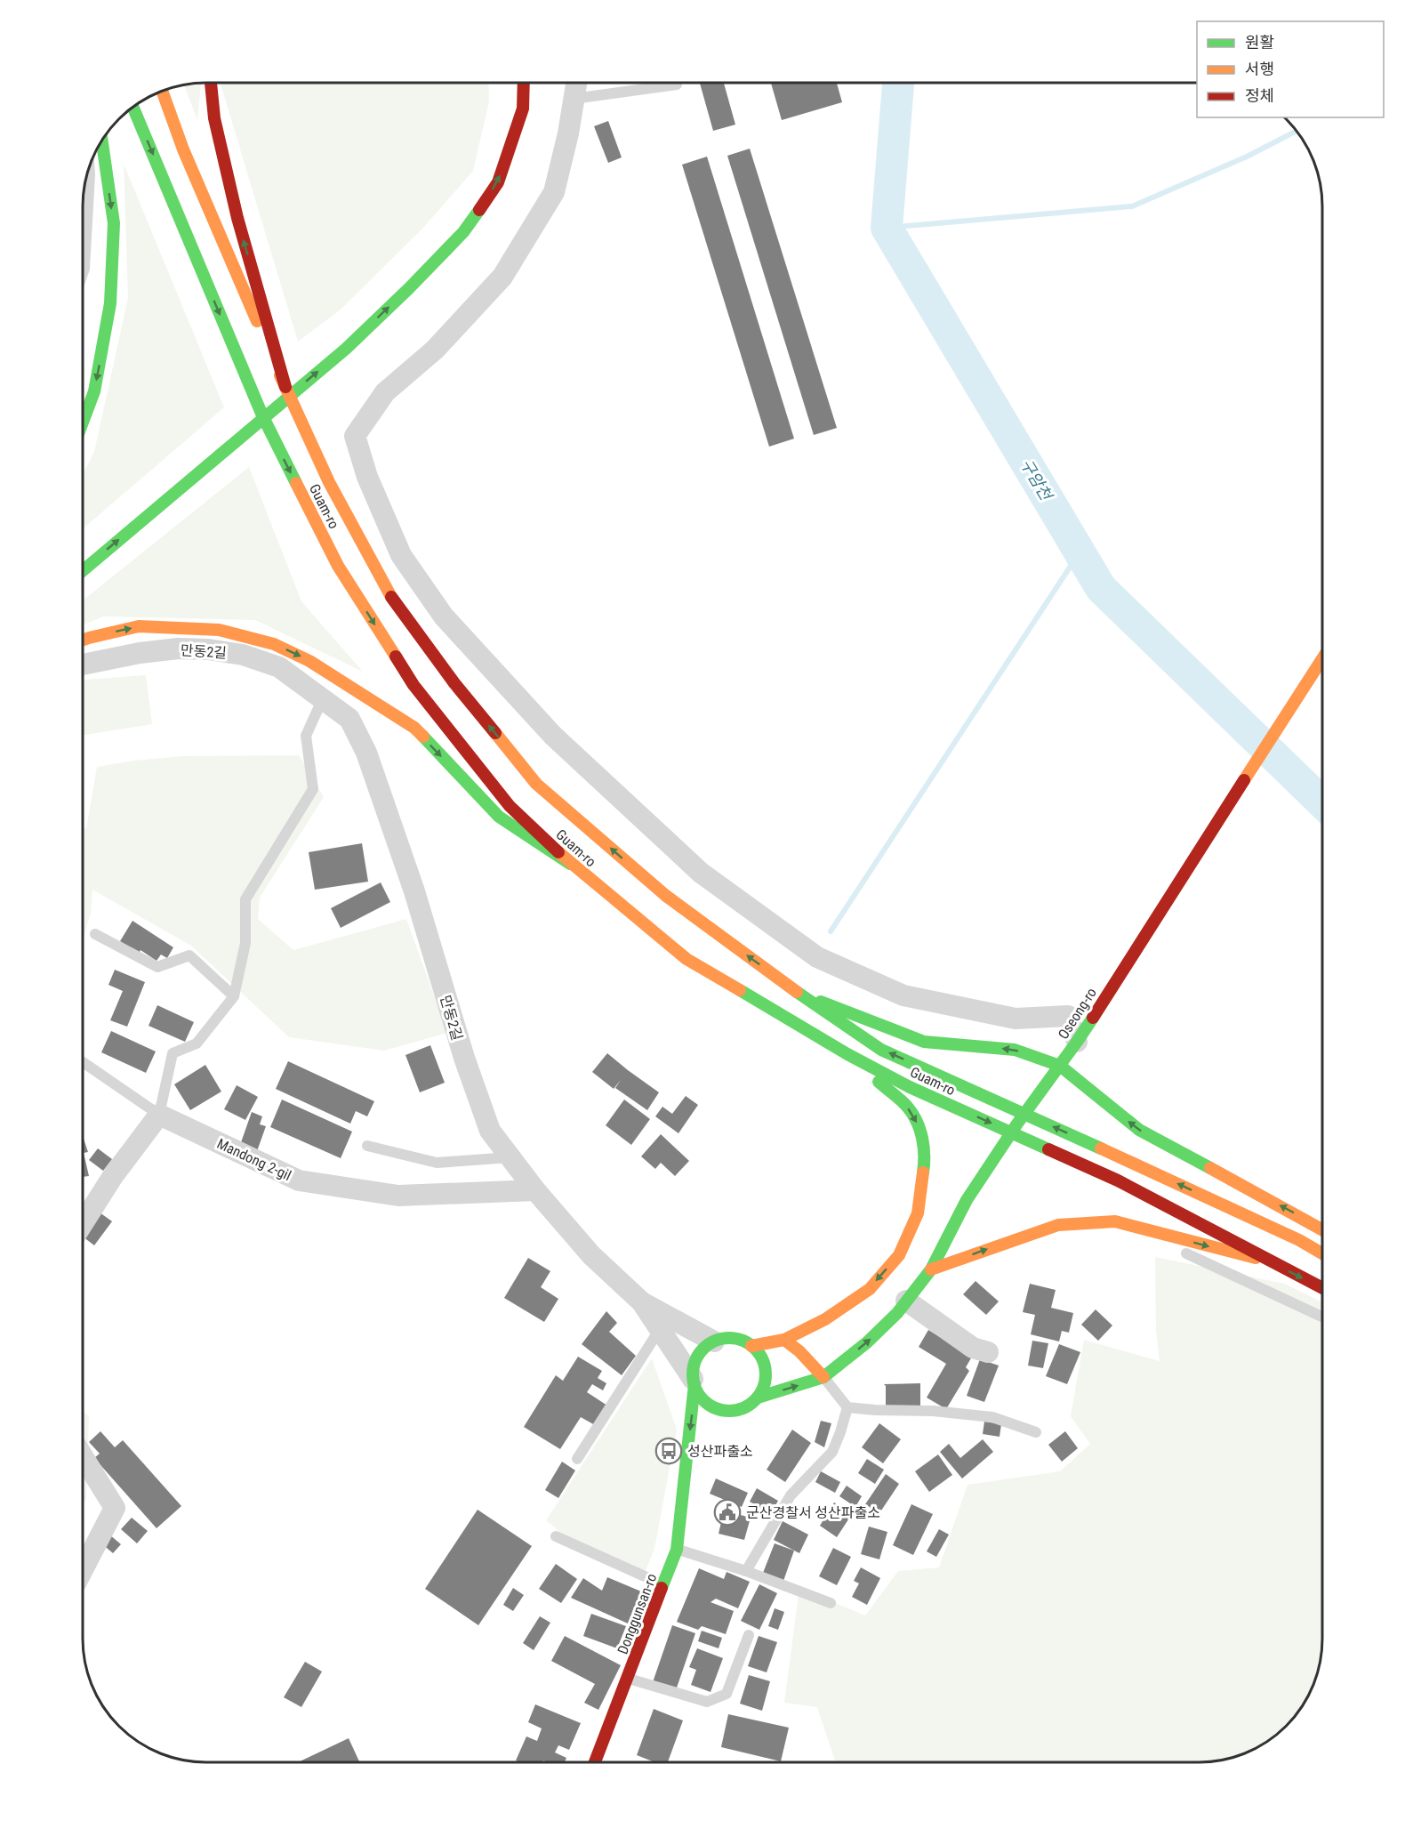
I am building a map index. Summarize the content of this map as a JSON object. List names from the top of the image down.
{
  "streets": {
    "main road": ["Guam-ro", "Oseong-ro", "Donggunsan-ro"],
    "street": ["만동2길", "Mandong 2-gil"]
  },
  "crossings": [
    ["만동2길", "Mandong 2-gil"]
  ],
  "water": ["구암천"],
  "places": {
    "bus stop": ["성산파출소"],
    "public building": ["군산경찰서 성산파출소"]
  },
  "legend": ["원활", "서행", "정체"]
}
